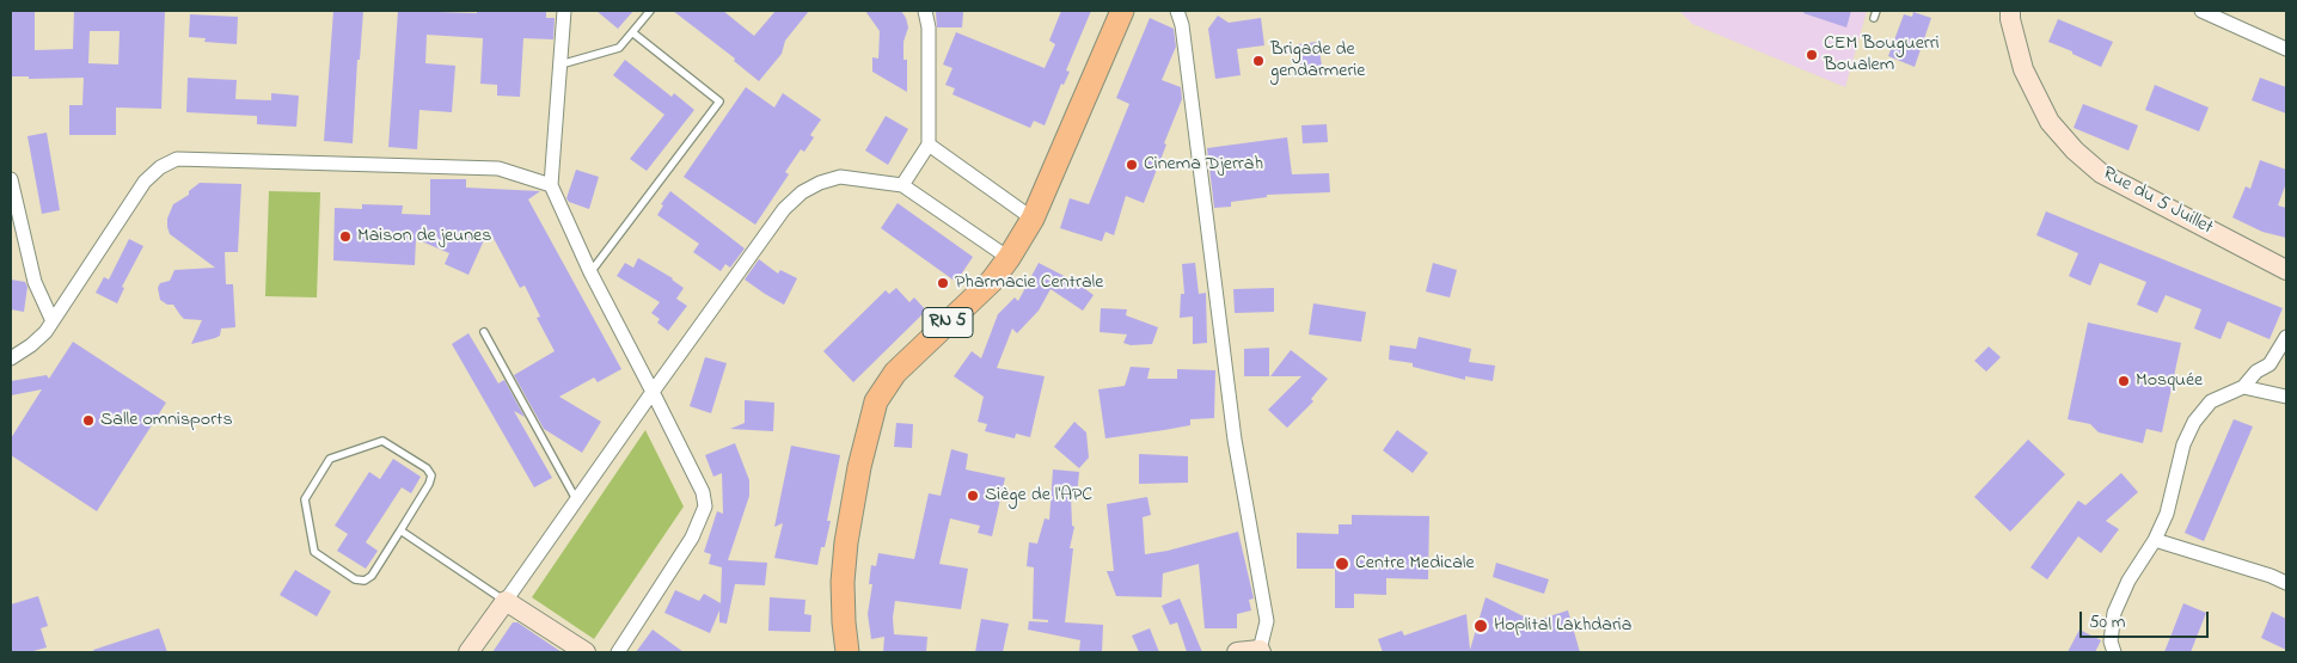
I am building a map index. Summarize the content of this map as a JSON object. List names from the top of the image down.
{
  "streets": {
    "main road": ["RN 5"],
    "street": ["Rue du 5 Juillet"]
  },
  "places": [
    "CEM Bouguerri Boualem",
    "Brigade de gendarmerie",
    "Cinema Djerrah",
    "Maison de jeunes",
    "Pharmacie Centrale",
    "Mosquée",
    "Salle omnisports",
    "Siège de l'APC",
    "Centre Medicale",
    "Hoplital Lakhdaria"
  ],
  "scale_bar": "50 m"
}
